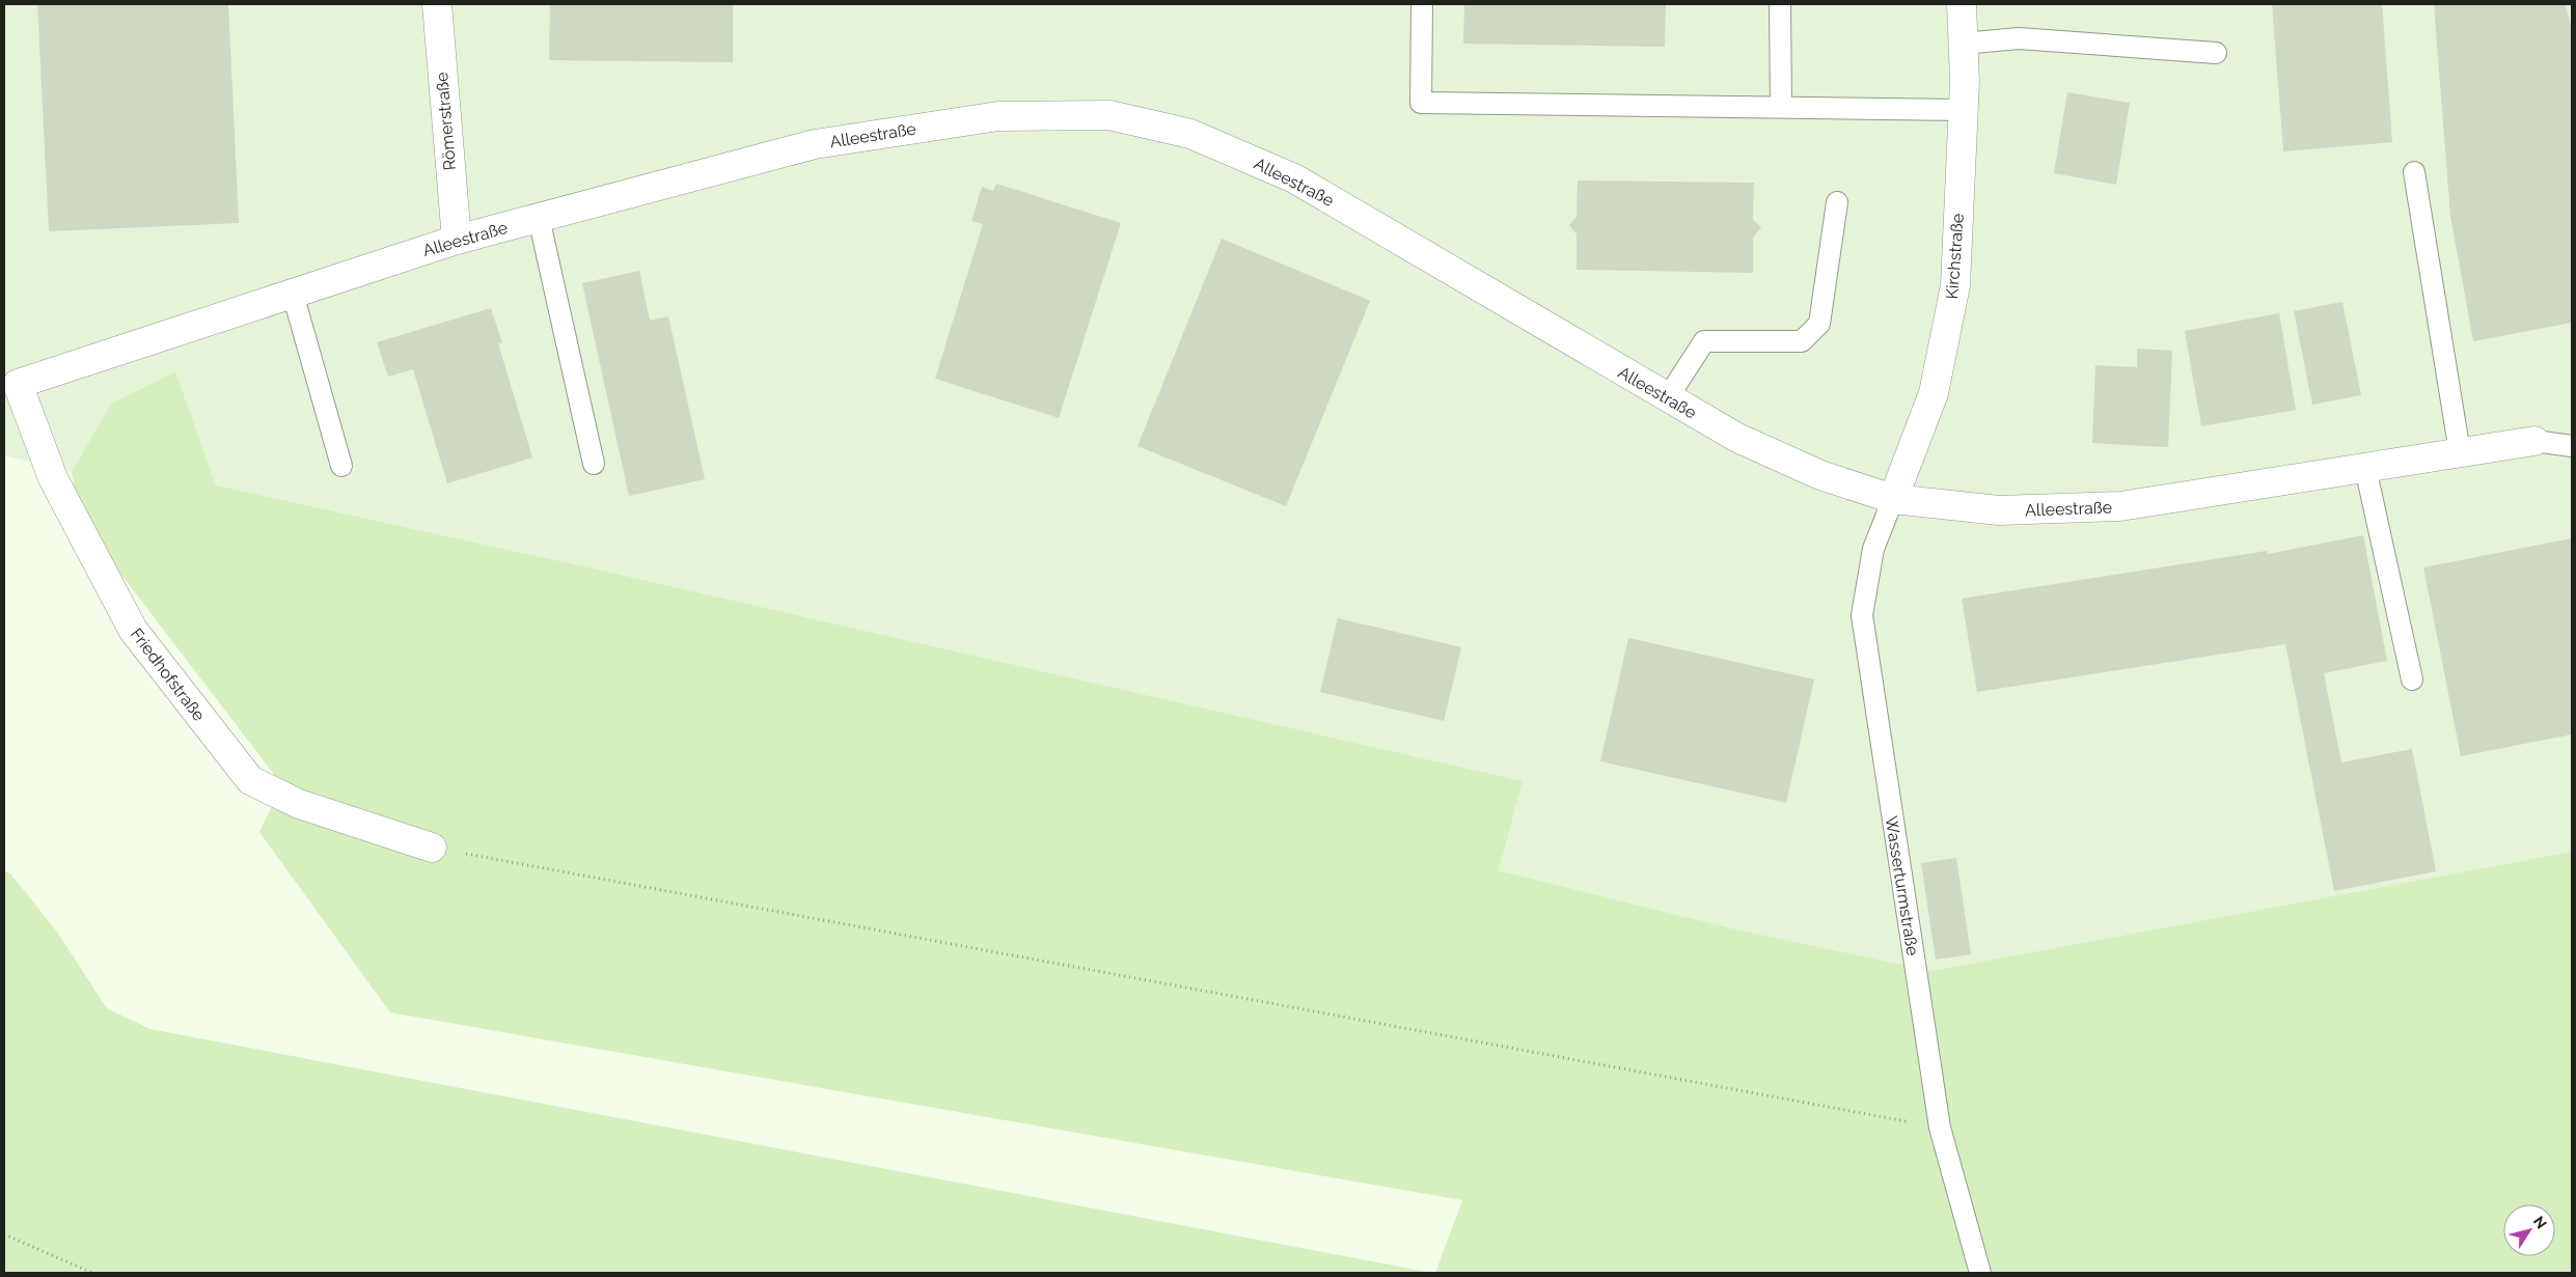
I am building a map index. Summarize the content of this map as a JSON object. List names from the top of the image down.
{
  "streets": {
    "street": [
      "Römerstraße",
      "Alleestraße",
      "Kirchstraße",
      "Friedhofstraße"
    ],
    "lane": ["Wasserturmstraße"]
  },
  "crossings": [
    ["Römerstraße", "Alleestraße"],
    ["Alleestraße", "Kirchstraße"],
    ["Alleestraße", "Friedhofstraße"],
    ["Alleestraße", "Wasserturmstraße"],
    ["Kirchstraße", "Wasserturmstraße"]
  ],
  "north": "top right"
}
